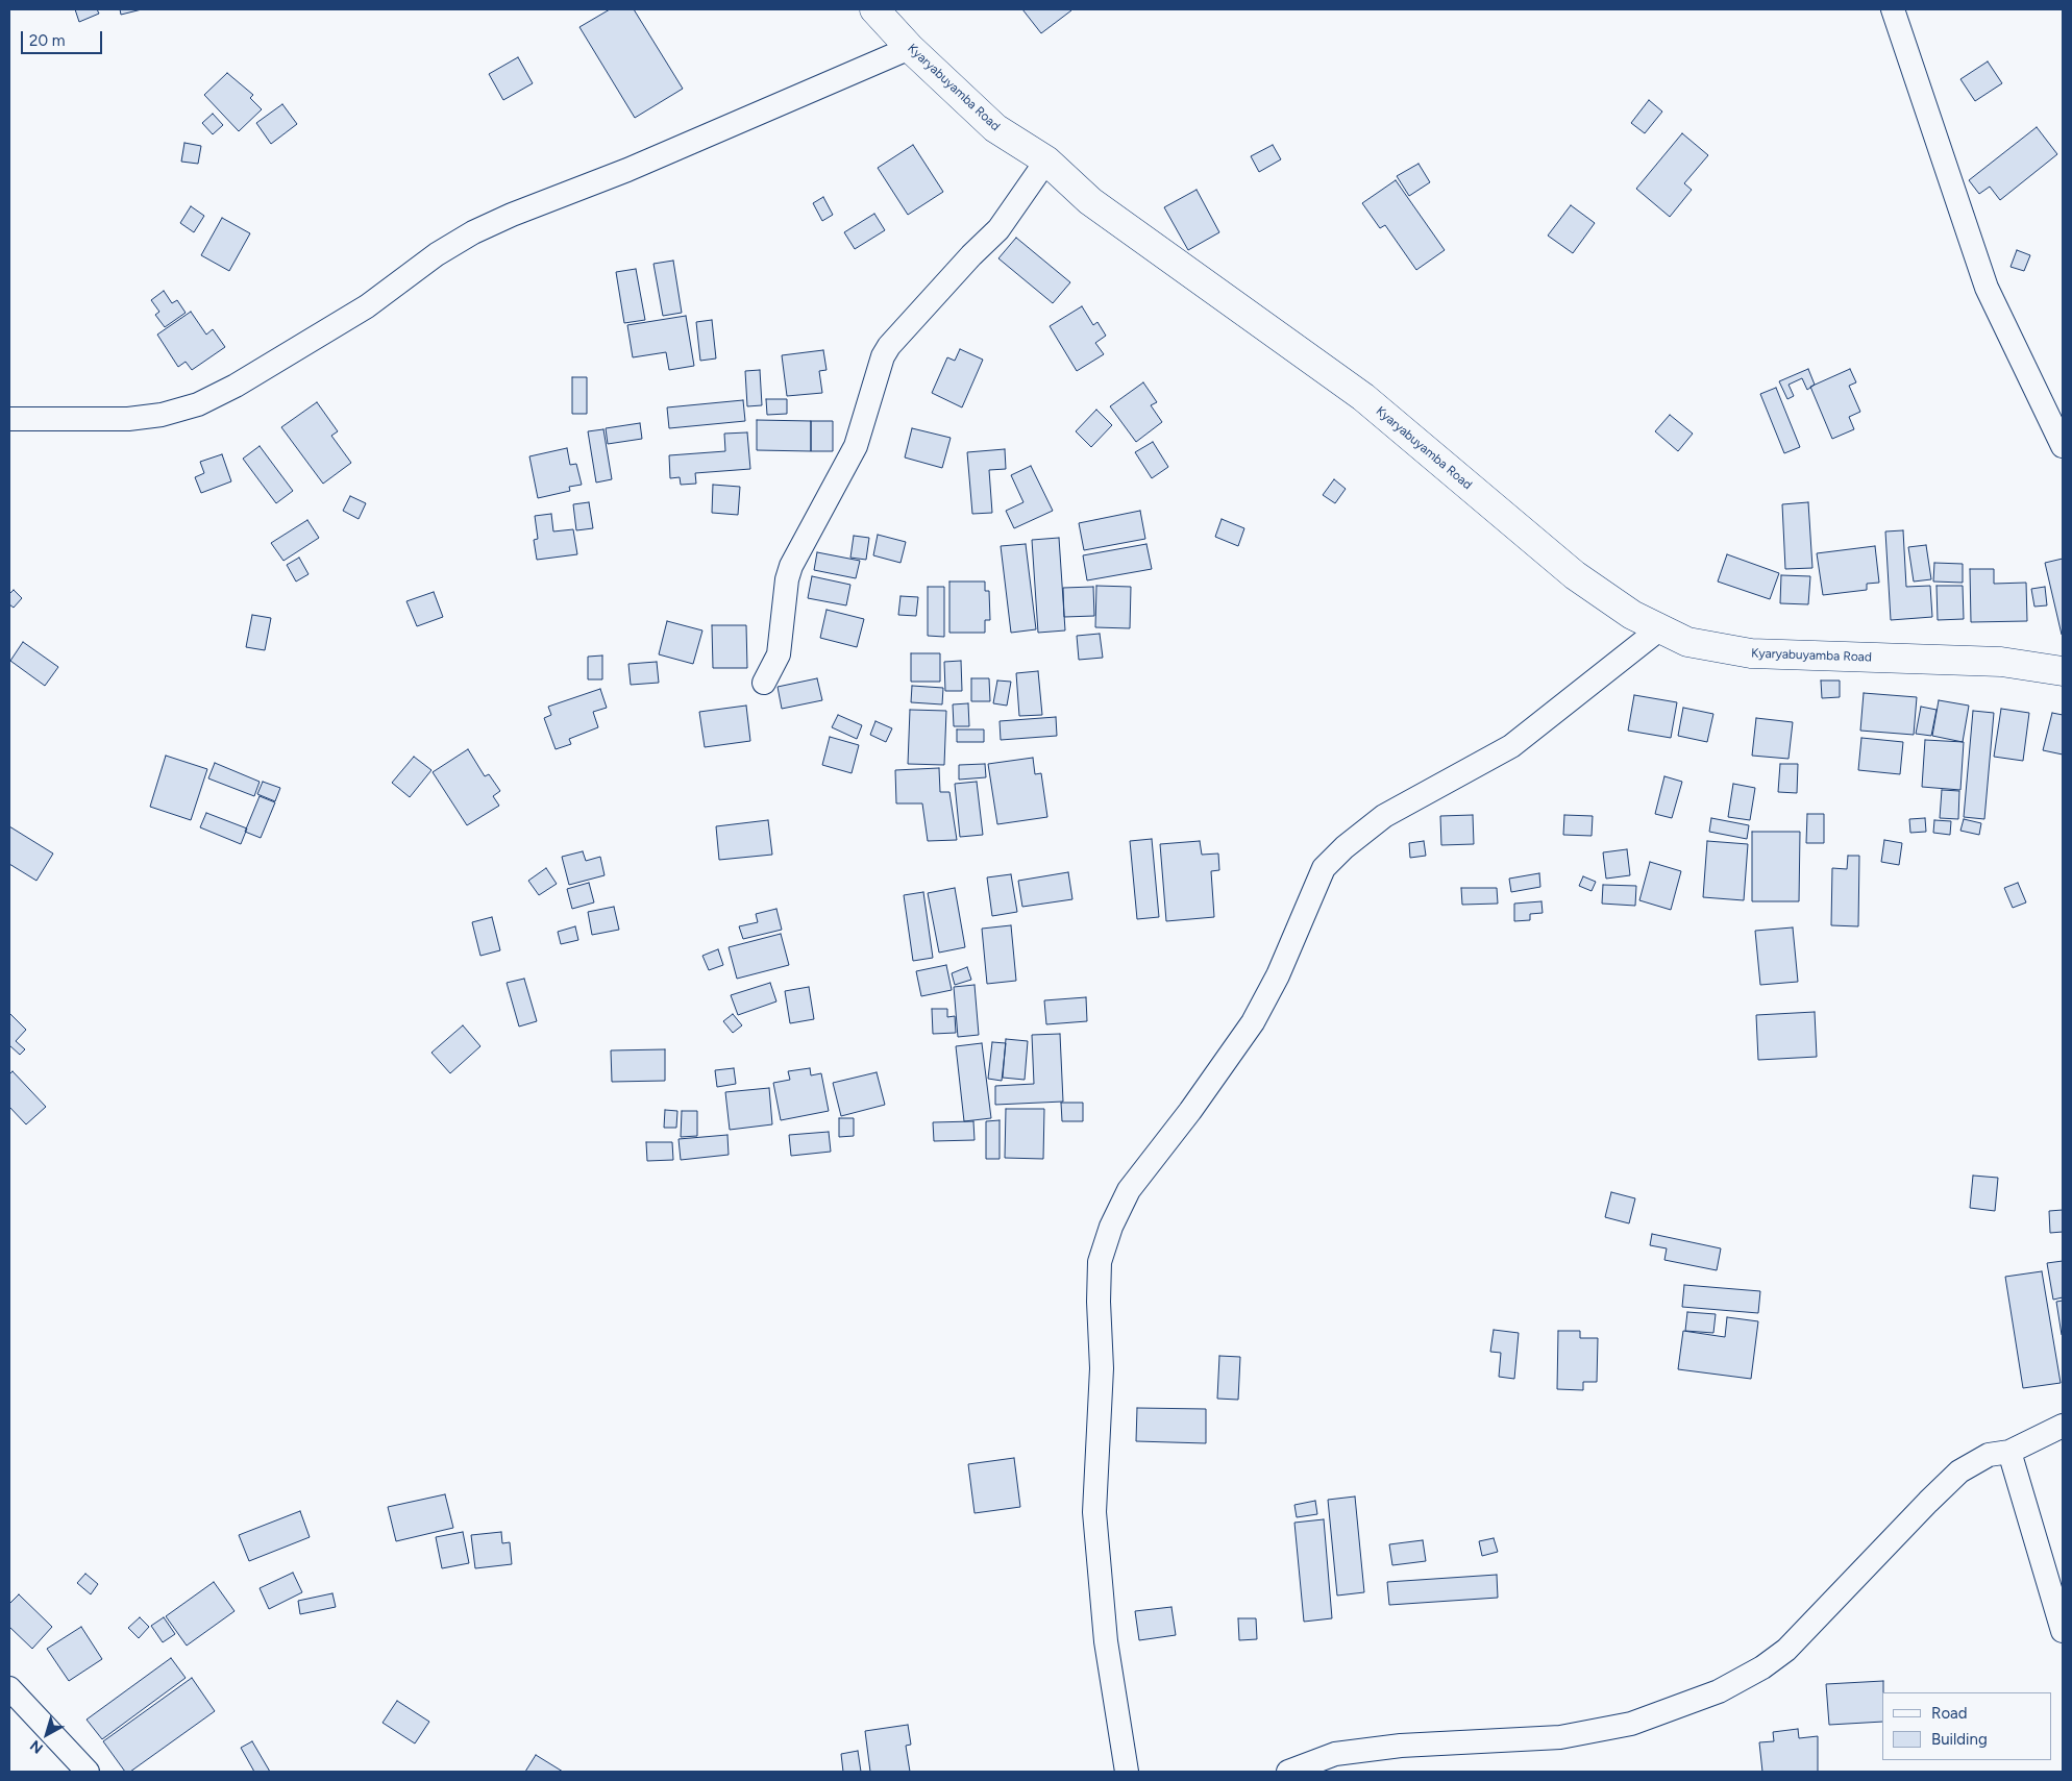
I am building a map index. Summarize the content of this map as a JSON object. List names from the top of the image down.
{
  "streets": {
    "street": ["Kyaryabuyamba Road"]
  },
  "legend": ["Road", "Building"],
  "scale_bar": "20 m",
  "north": "bottom left"
}
